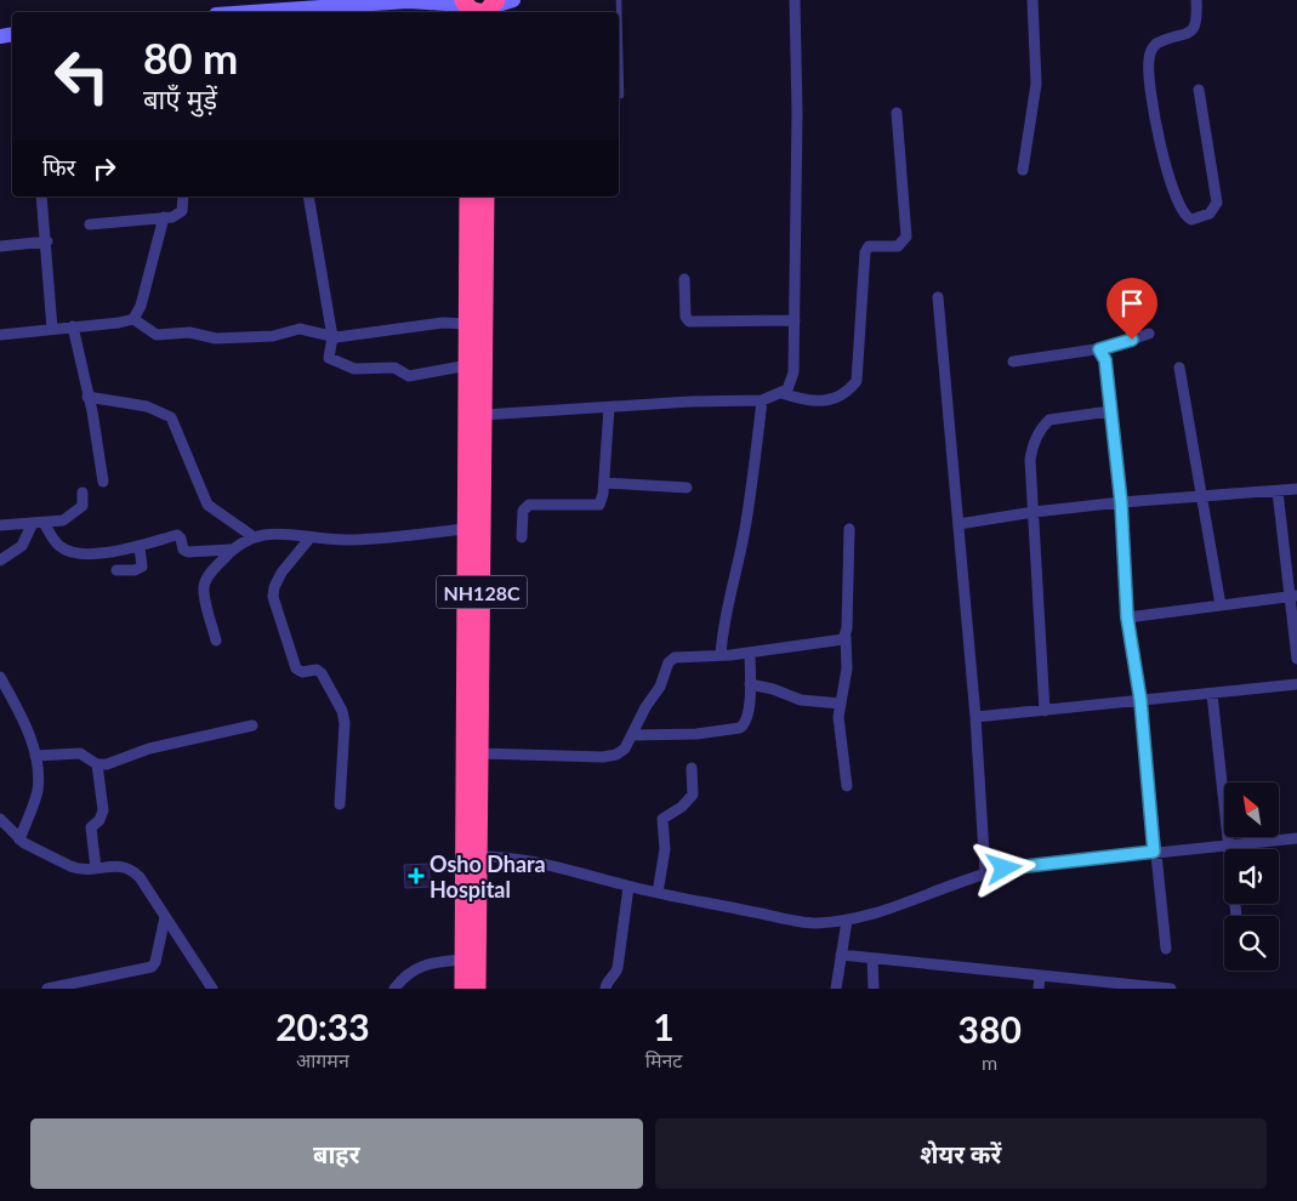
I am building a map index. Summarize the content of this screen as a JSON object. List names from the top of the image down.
{
  "streets": {
    "highway": ["NH128C"]
  },
  "places": {
    "health": ["Osho Dhara Hospital"]
  },
  "north": "top left",
  "page": {
    "turn": ["80 m", "बाएँ मुड़ें"],
    "then": "फिर",
    "eta": [
      "20:33",
      "आगमन",
      "1",
      "मिनट",
      "380",
      "m"
    ],
    "buttons": ["बाहर", "शेयर करें"]
  }
}
